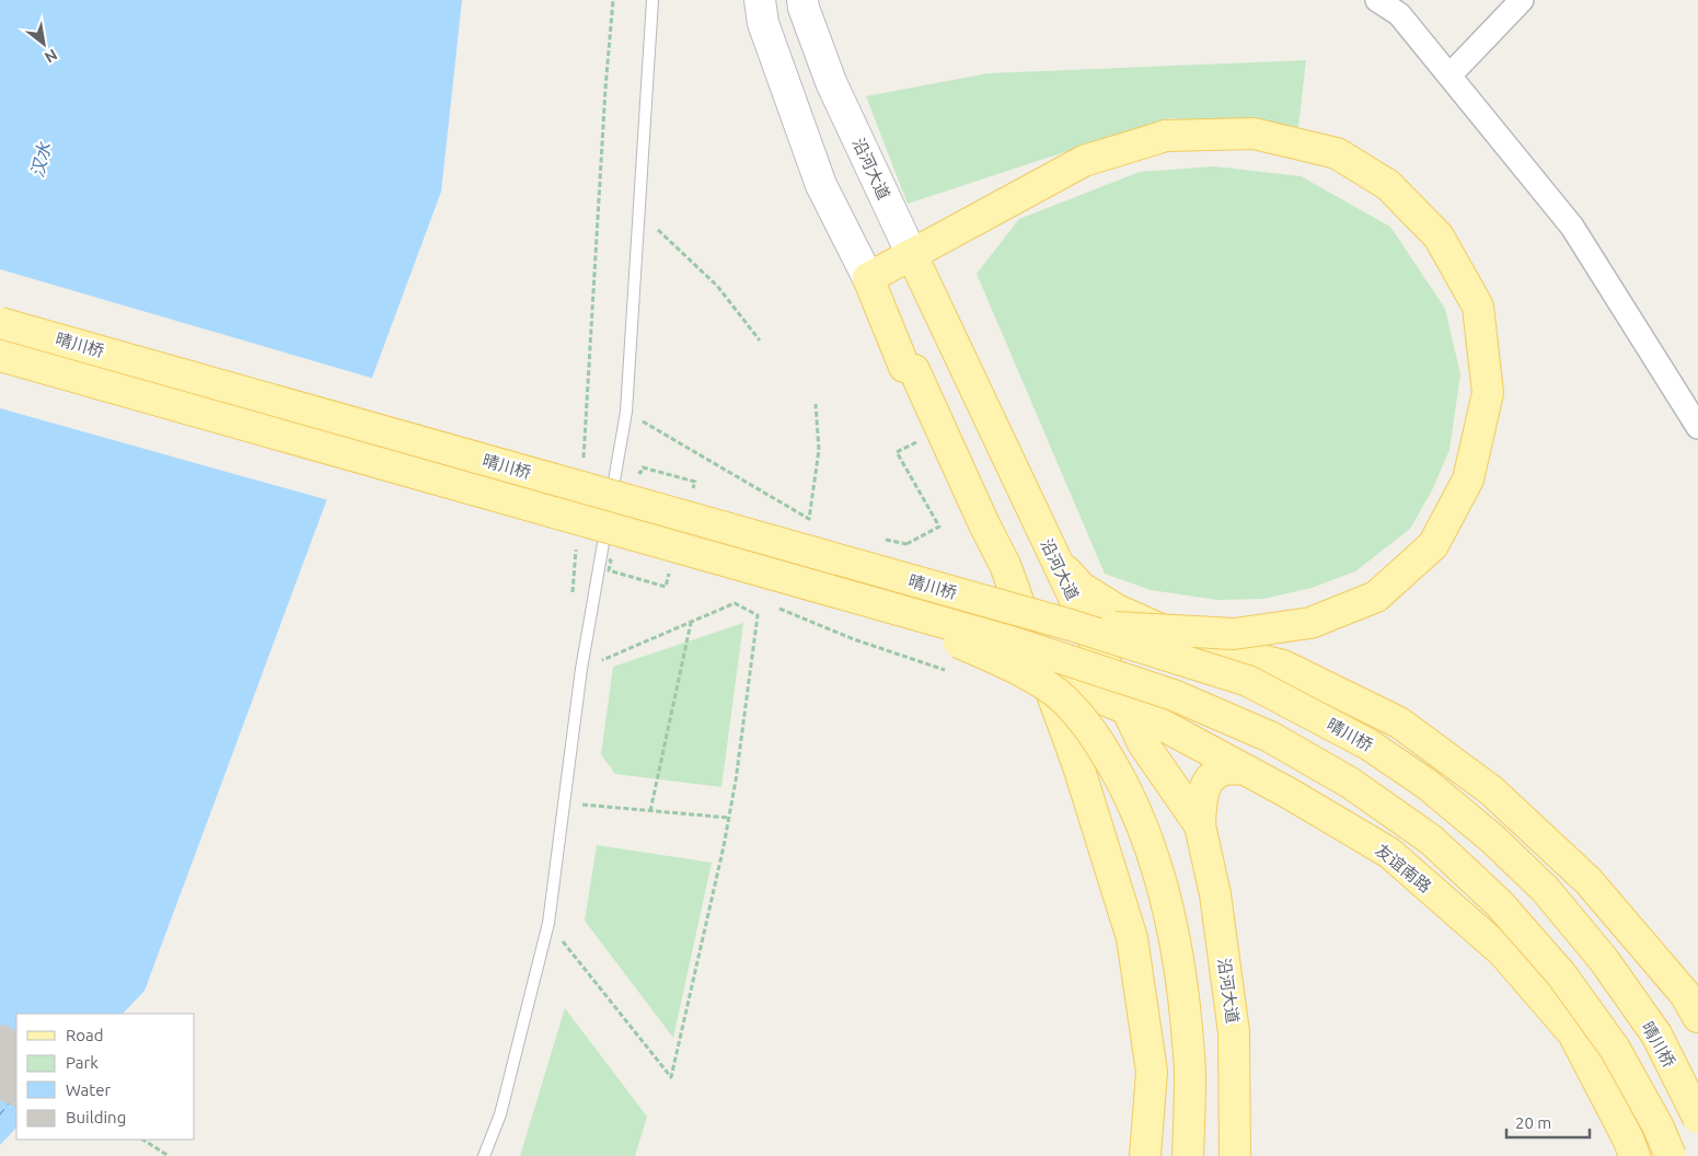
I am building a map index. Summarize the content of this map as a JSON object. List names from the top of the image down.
{
  "streets": {
    "main road": ["沿河大道", "晴川桥", "友谊南路"]
  },
  "crossings": [
    ["沿河大道", "友谊南路"]
  ],
  "water": ["汉水"],
  "legend": [
    "Road",
    "Park",
    "Water",
    "Building"
  ],
  "scale_bar": "20 m",
  "north": "bottom right"
}
